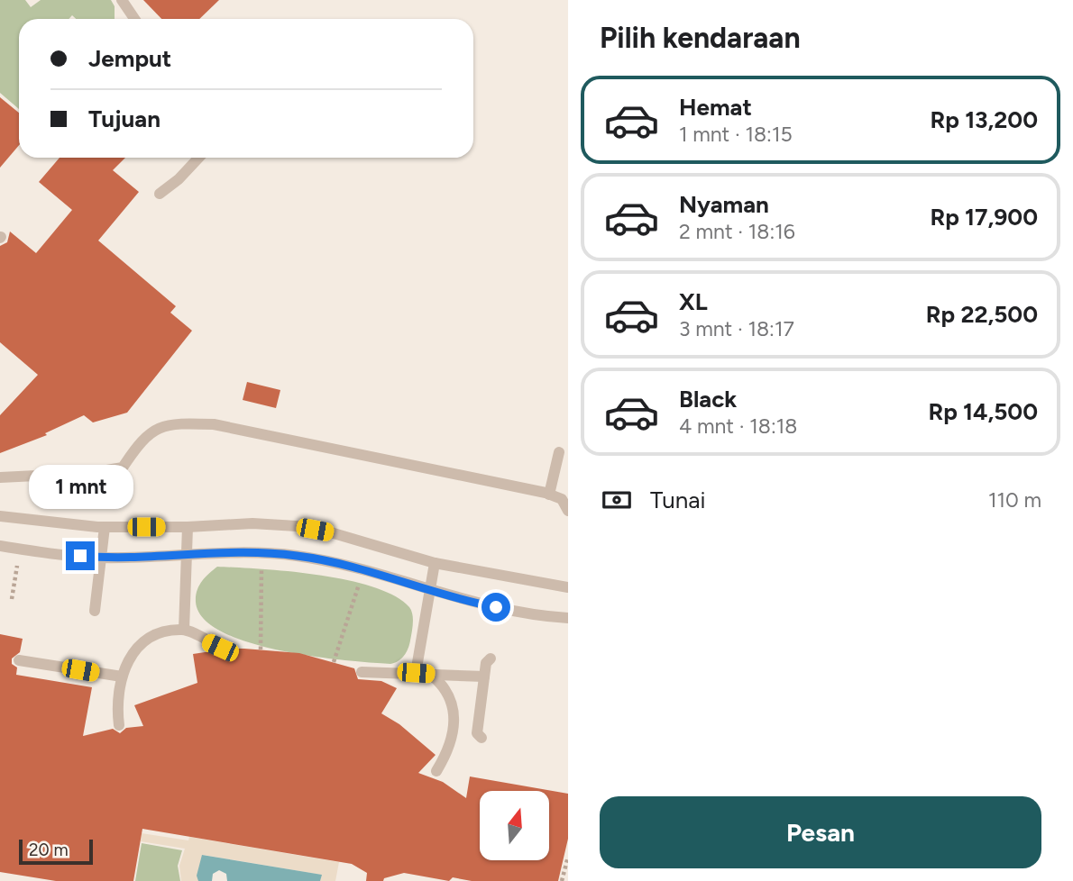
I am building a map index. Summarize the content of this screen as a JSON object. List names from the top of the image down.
{
  "scale_bar": "20 m",
  "north": "top",
  "page": {
    "heading": "Pilih kendaraan",
    "banner": ["Jemput", "Tujuan"],
    "list": [
      {
        "name": "Hemat",
        "note": "1 mnt · 18:15",
        "value": "Rp 13,200"
      },
      {
        "name": "Nyaman",
        "note": "2 mnt · 18:16",
        "value": "Rp 17,900"
      },
      {
        "name": "XL",
        "note": "3 mnt · 18:17",
        "value": "Rp 22,500"
      },
      {
        "name": "Black",
        "note": "4 mnt · 18:18",
        "value": "Rp 14,500"
      }
    ],
    "bubble": "1 mnt",
    "pay": ["Tunai", "110 m"],
    "buttons": "Pesan",
    "scale": "20 m"
  }
}
